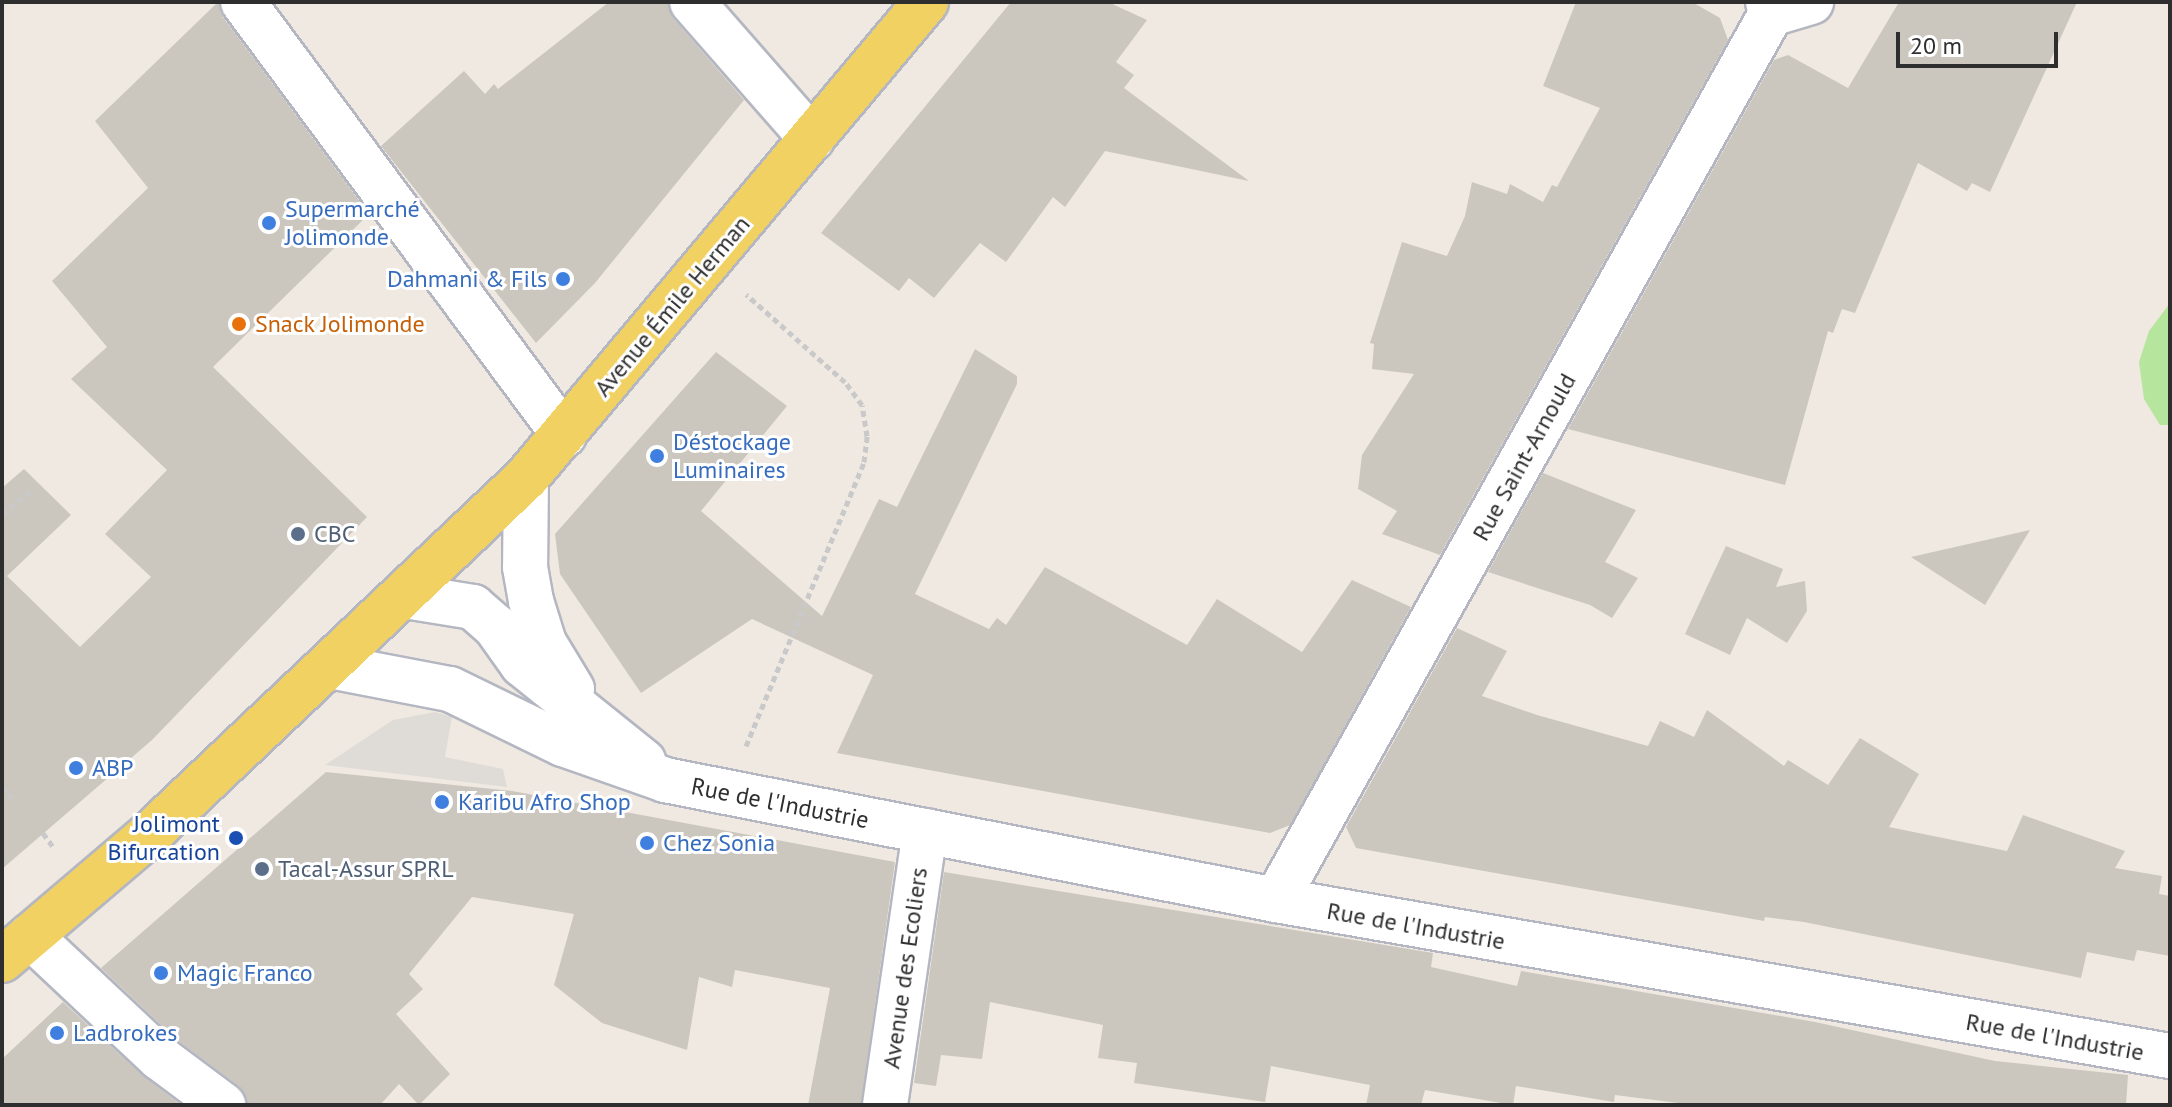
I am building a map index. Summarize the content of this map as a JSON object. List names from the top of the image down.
{
  "streets": {
    "main road": ["Avenue Émile Herman"],
    "street": ["Rue Saint-Arnould", "Rue de l'Industrie", "Avenue des Ecoliers"]
  },
  "crossings": [
    ["Avenue Émile Herman", "Rue de l'Industrie"],
    ["Rue Saint-Arnould", "Rue de l'Industrie"],
    ["Rue de l'Industrie", "Avenue des Ecoliers"]
  ],
  "places": [
    "Supermarché Jolimonde",
    "Dahmani & Fils",
    "Snack Jolimonde",
    "Déstockage Luminaires",
    "CBC",
    "ABP",
    "Karibu Afro Shop",
    "Jolimont Bifurcation",
    "Chez Sonia",
    "Tacal-Assur SPRL",
    "Magic Franco",
    "Ladbrokes"
  ],
  "scale_bar": "20 m"
}
